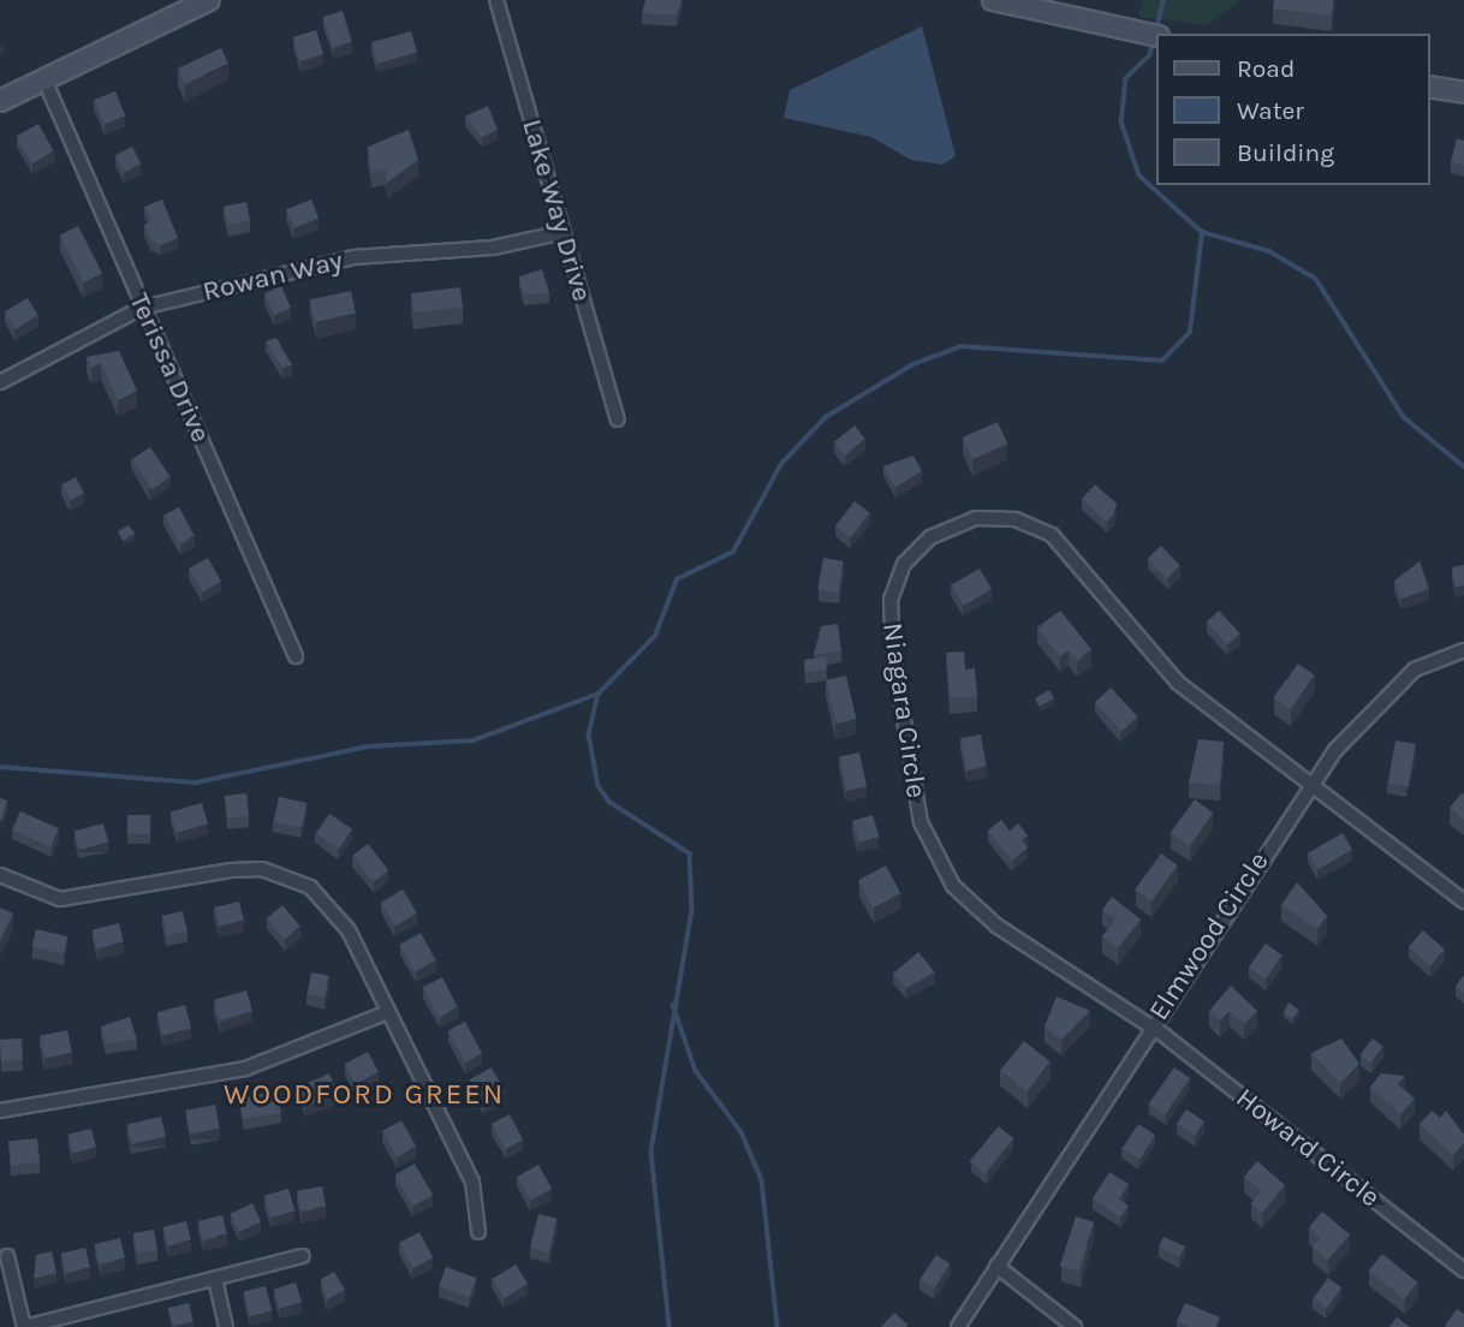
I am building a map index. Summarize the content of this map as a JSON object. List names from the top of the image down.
{
  "streets": {
    "street": [
      "Lake Way Drive",
      "Rowan Way",
      "Terissa Drive",
      "Niagara Circle",
      "Elmwood Circle",
      "Howard Circle"
    ]
  },
  "crossings": [
    ["Lake Way Drive", "Rowan Way"],
    ["Rowan Way", "Terissa Drive"],
    ["Niagara Circle", "Elmwood Circle"],
    ["Niagara Circle", "Howard Circle"],
    ["Elmwood Circle", "Howard Circle"]
  ],
  "districts": ["WOODFORD GREEN"],
  "legend": ["Road", "Water", "Building"]
}
